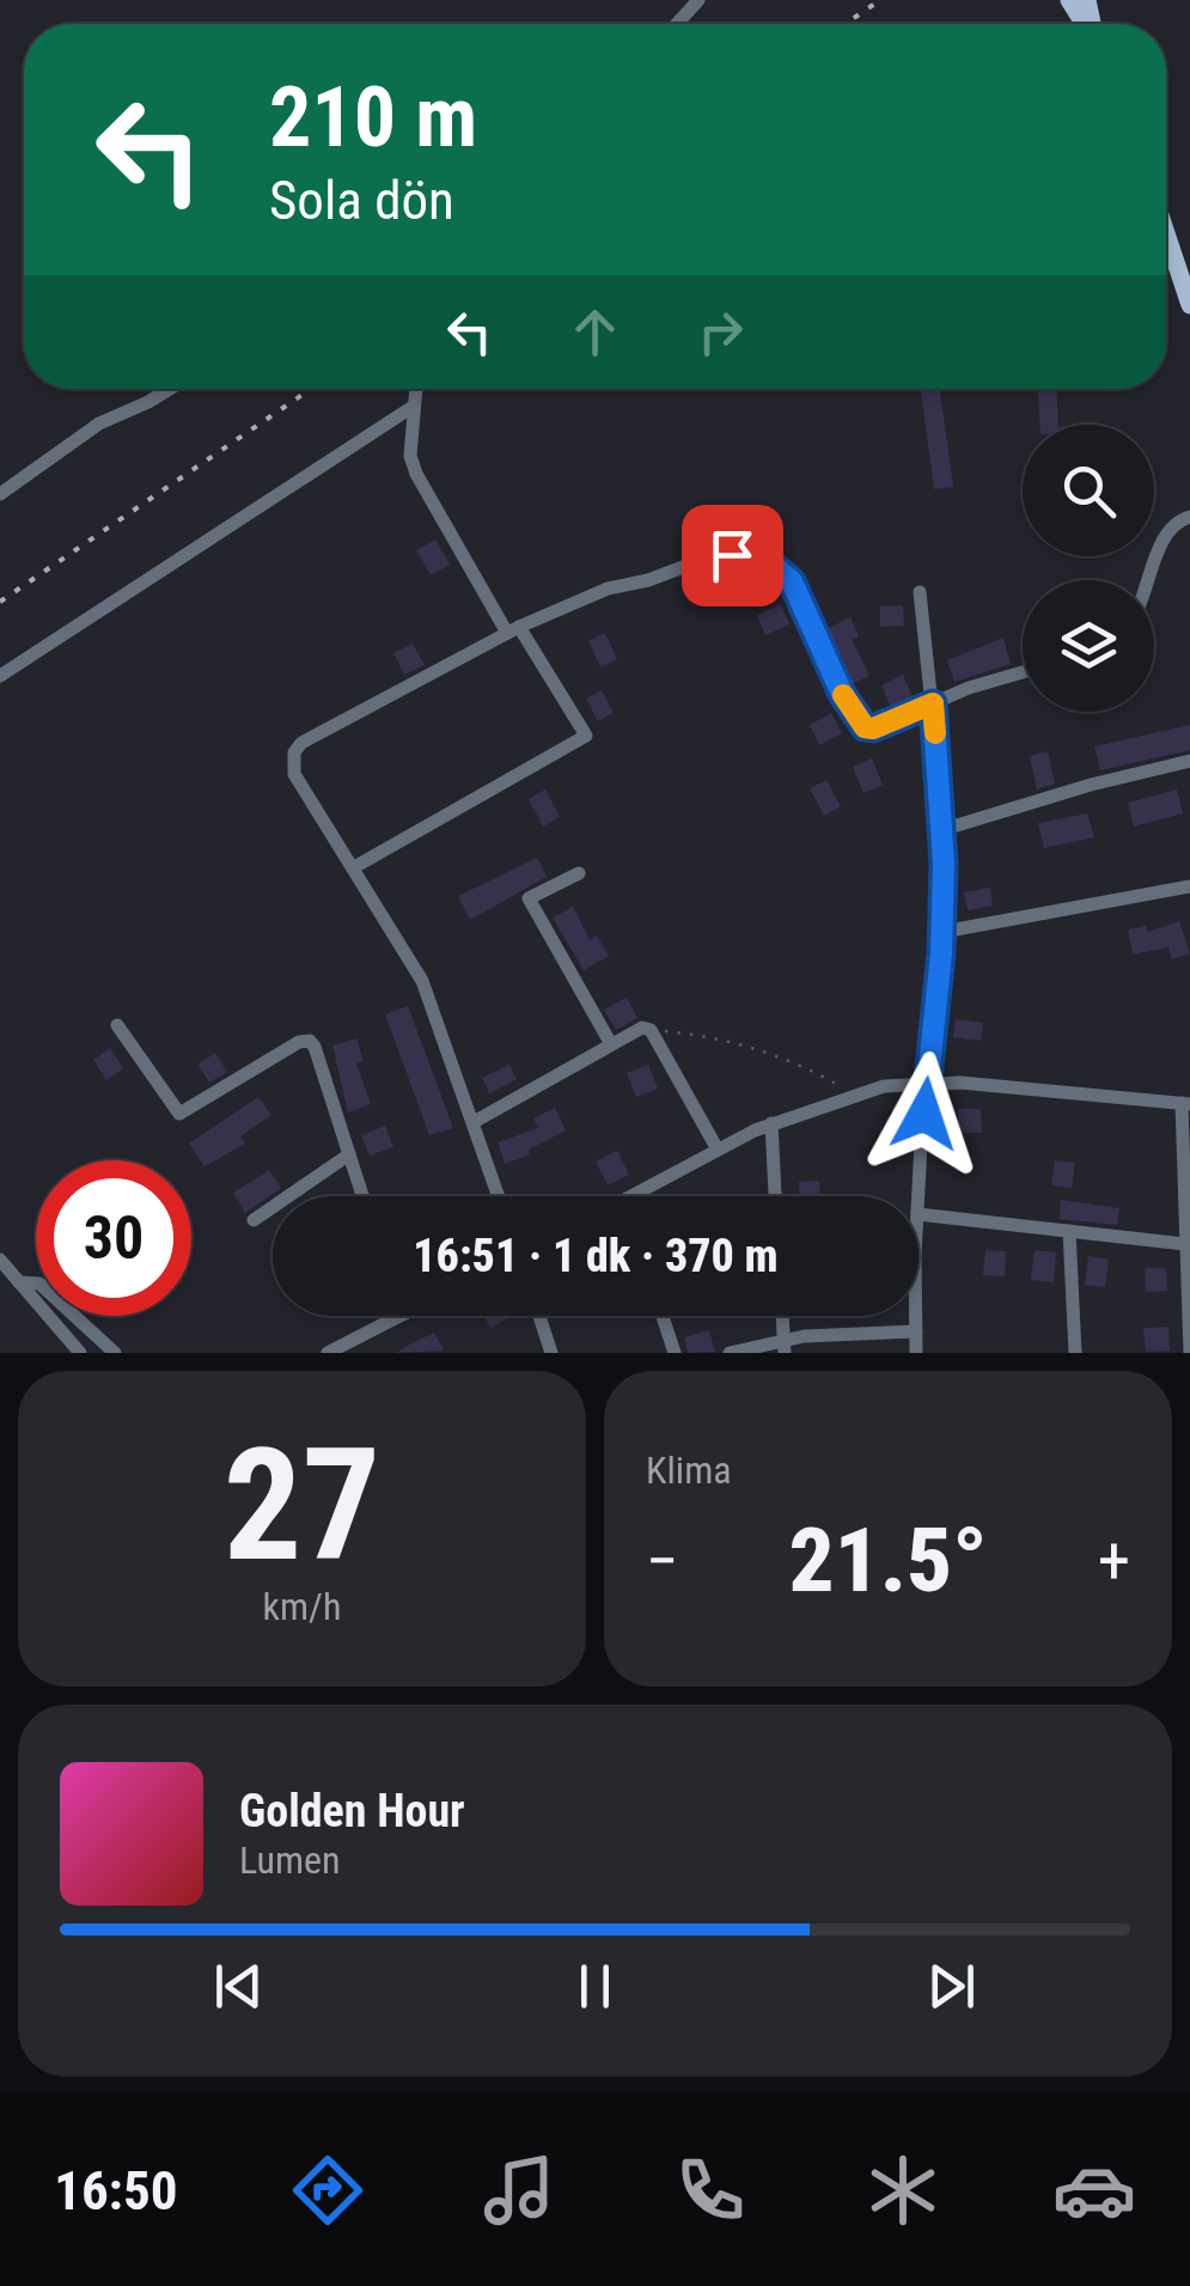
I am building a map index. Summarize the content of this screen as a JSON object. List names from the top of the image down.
{
  "page": {
    "turn": ["210 m", "Sola dön"],
    "limit": "30",
    "trip": "16:51 · 1 dk · 370 m",
    "tile": [
      ["27", "km/h"],
      "Klima"
    ],
    "heat": ["−", "21.5°", "+"],
    "song": ["Golden Hour", "Lumen"],
    "tabs": "16:50"
  }
}
